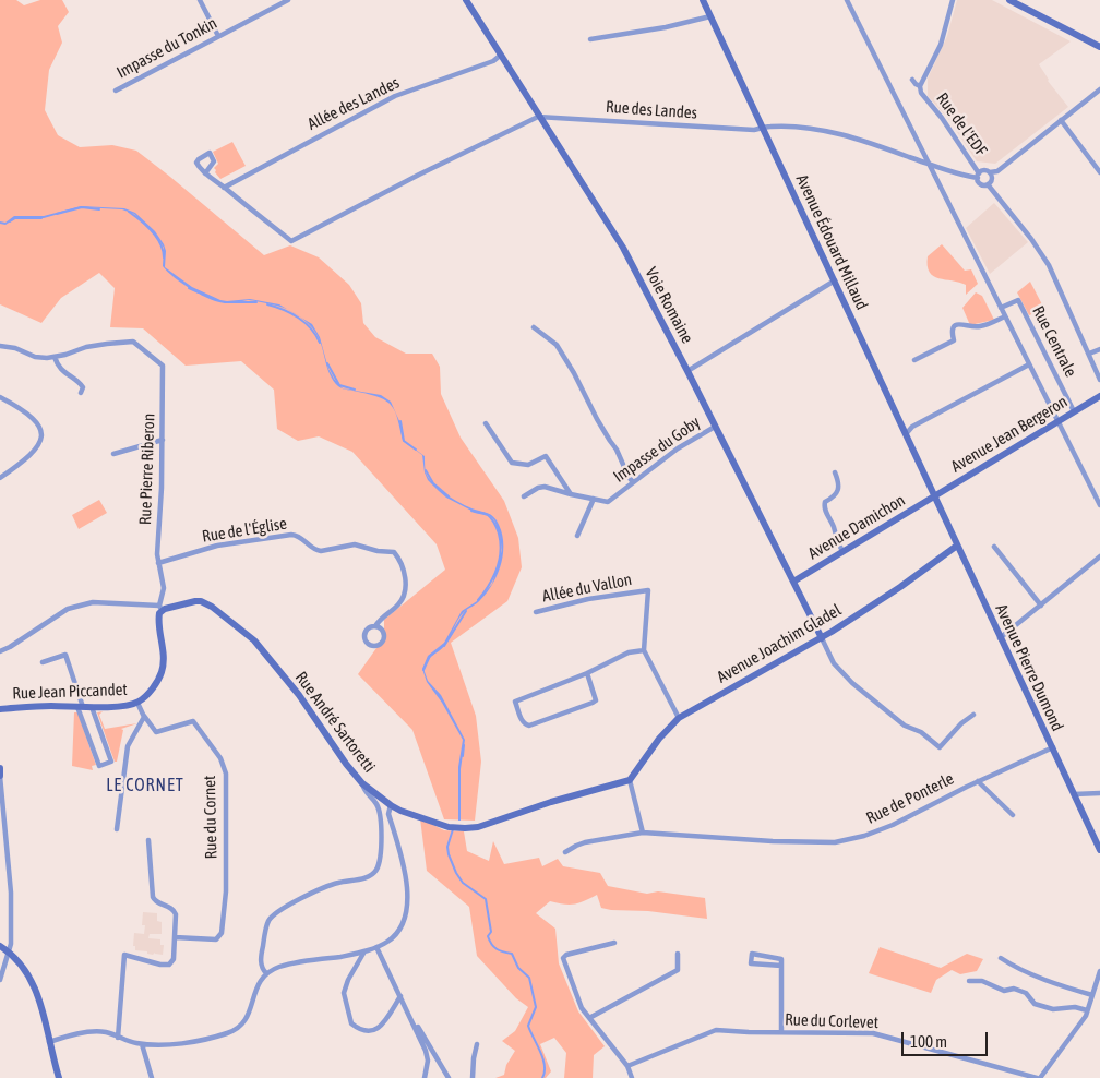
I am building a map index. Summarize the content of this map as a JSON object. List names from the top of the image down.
{
  "streets": {
    "street": [
      "Impasse du Tonkin",
      "Allée des Landes",
      "Rue des Landes",
      "Rue de l'EDF",
      "Avenue Édouard Millaud",
      "Voie Romaine",
      "Rue Centrale",
      "Avenue Jean Bergeron",
      "Impasse du Goby",
      "Rue Pierre Riberon",
      "Avenue Damichon",
      "Rue de l'Église",
      "Allée du Vallon",
      "Avenue Joachim Gladel",
      "Avenue Pierre Dumond",
      "Rue Jean Piccandet",
      "Rue André Sartoretti",
      "Rue de Ponterle",
      "Rue du Cornet",
      "Rue du Corlevet"
    ]
  },
  "crossings": [
    ["Allée des Landes", "Voie Romaine"],
    ["Rue des Landes", "Rue de l'EDF"],
    ["Rue des Landes", "Avenue Édouard Millaud"],
    ["Rue des Landes", "Voie Romaine"],
    ["Avenue Édouard Millaud", "Avenue Jean Bergeron"],
    ["Avenue Édouard Millaud", "Avenue Damichon"],
    ["Avenue Édouard Millaud", "Avenue Pierre Dumond"],
    ["Voie Romaine", "Impasse du Goby"],
    ["Voie Romaine", "Avenue Damichon"],
    ["Voie Romaine", "Avenue Joachim Gladel"],
    ["Rue Centrale", "Avenue Jean Bergeron"],
    ["Avenue Jean Bergeron", "Avenue Damichon"],
    ["Avenue Jean Bergeron", "Avenue Pierre Dumond"],
    ["Rue Pierre Riberon", "Rue de l'Église"],
    ["Rue Pierre Riberon", "Rue Jean Piccandet"],
    ["Rue Pierre Riberon", "Rue André Sartoretti"],
    ["Avenue Damichon", "Avenue Pierre Dumond"],
    ["Avenue Joachim Gladel", "Avenue Pierre Dumond"],
    ["Avenue Joachim Gladel", "Rue André Sartoretti"],
    ["Avenue Pierre Dumond", "Rue de Ponterle"],
    ["Rue Jean Piccandet", "Rue André Sartoretti"]
  ],
  "districts": ["LE CORNET"],
  "scale_bar": "100 m"
}
